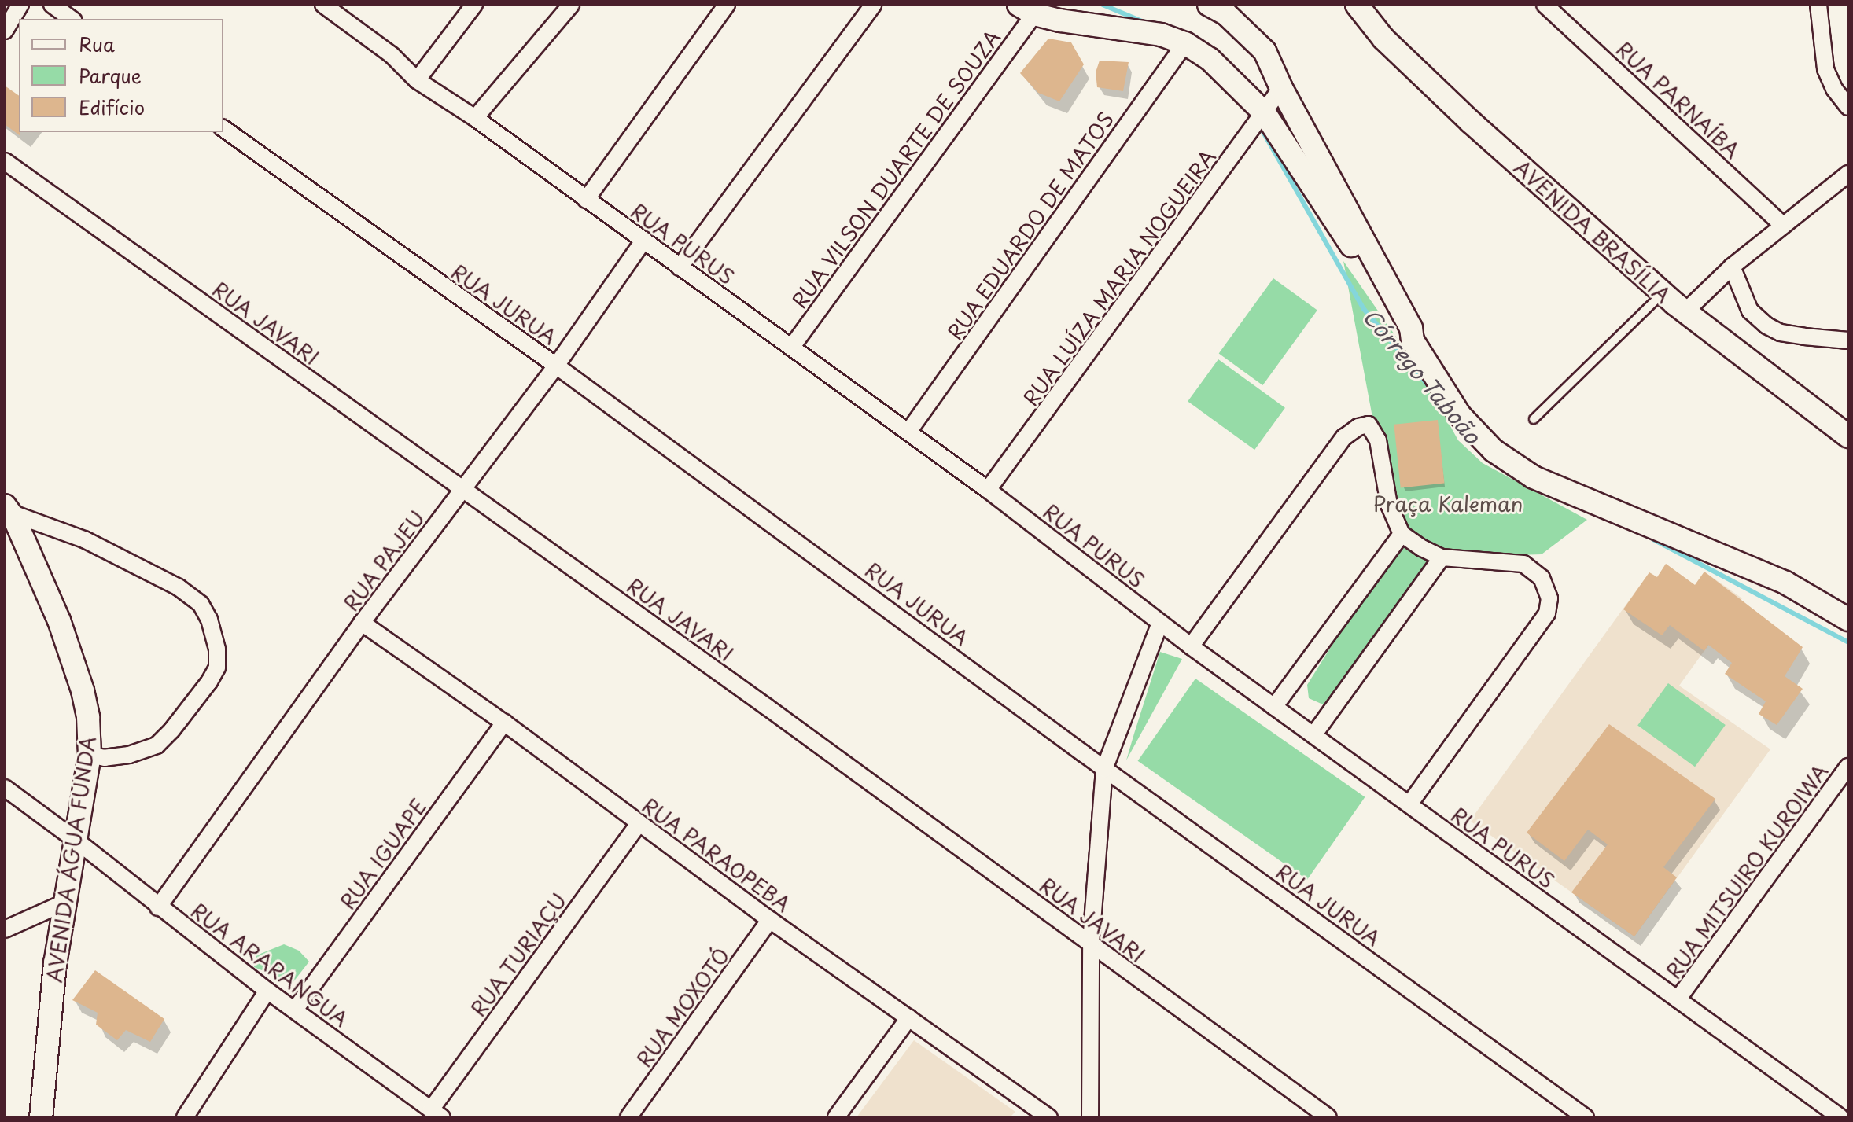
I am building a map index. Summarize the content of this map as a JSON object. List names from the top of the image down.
{
  "streets": {
    "street": [
      "RUA PARNAÍBA",
      "RUA VILSON DUARTE DE SOUZA",
      "RUA EDUARDO DE MATOS",
      "AVENIDA BRASÍLIA",
      "RUA PURUS",
      "RUA LUÍZA MARIA NOGUEIRA",
      "RUA JURUA",
      "RUA JAVARI",
      "RUA PAJEU",
      "RUA IGUAPE",
      "RUA PARAOPEBA",
      "AVENIDA ÁGUA FUNDA",
      "RUA MITSUIRO KUROIWA",
      "RUA TURIAÇU",
      "RUA ARARANGUA",
      "RUA MOXOTÓ"
    ]
  },
  "crossings": [
    ["RUA VILSON DUARTE DE SOUZA", "RUA PURUS"],
    ["RUA EDUARDO DE MATOS", "RUA PURUS"],
    ["RUA PURUS", "RUA LUÍZA MARIA NOGUEIRA"],
    ["RUA PURUS", "RUA PAJEU"],
    ["RUA PURUS", "RUA MITSUIRO KUROIWA"],
    ["RUA JURUA", "RUA PAJEU"],
    ["RUA JAVARI", "RUA PAJEU"],
    ["RUA PAJEU", "RUA PARAOPEBA"],
    ["RUA PAJEU", "RUA ARARANGUA"],
    ["RUA IGUAPE", "RUA PARAOPEBA"],
    ["RUA IGUAPE", "RUA ARARANGUA"],
    ["RUA PARAOPEBA", "RUA TURIAÇU"],
    ["RUA PARAOPEBA", "RUA MOXOTÓ"],
    ["AVENIDA ÁGUA FUNDA", "RUA ARARANGUA"],
    ["RUA TURIAÇU", "RUA ARARANGUA"]
  ],
  "water": ["Córrego Taboão"],
  "parks": ["Praça Kaleman"],
  "legend": ["Rua", "Parque", "Edifício"]
}
